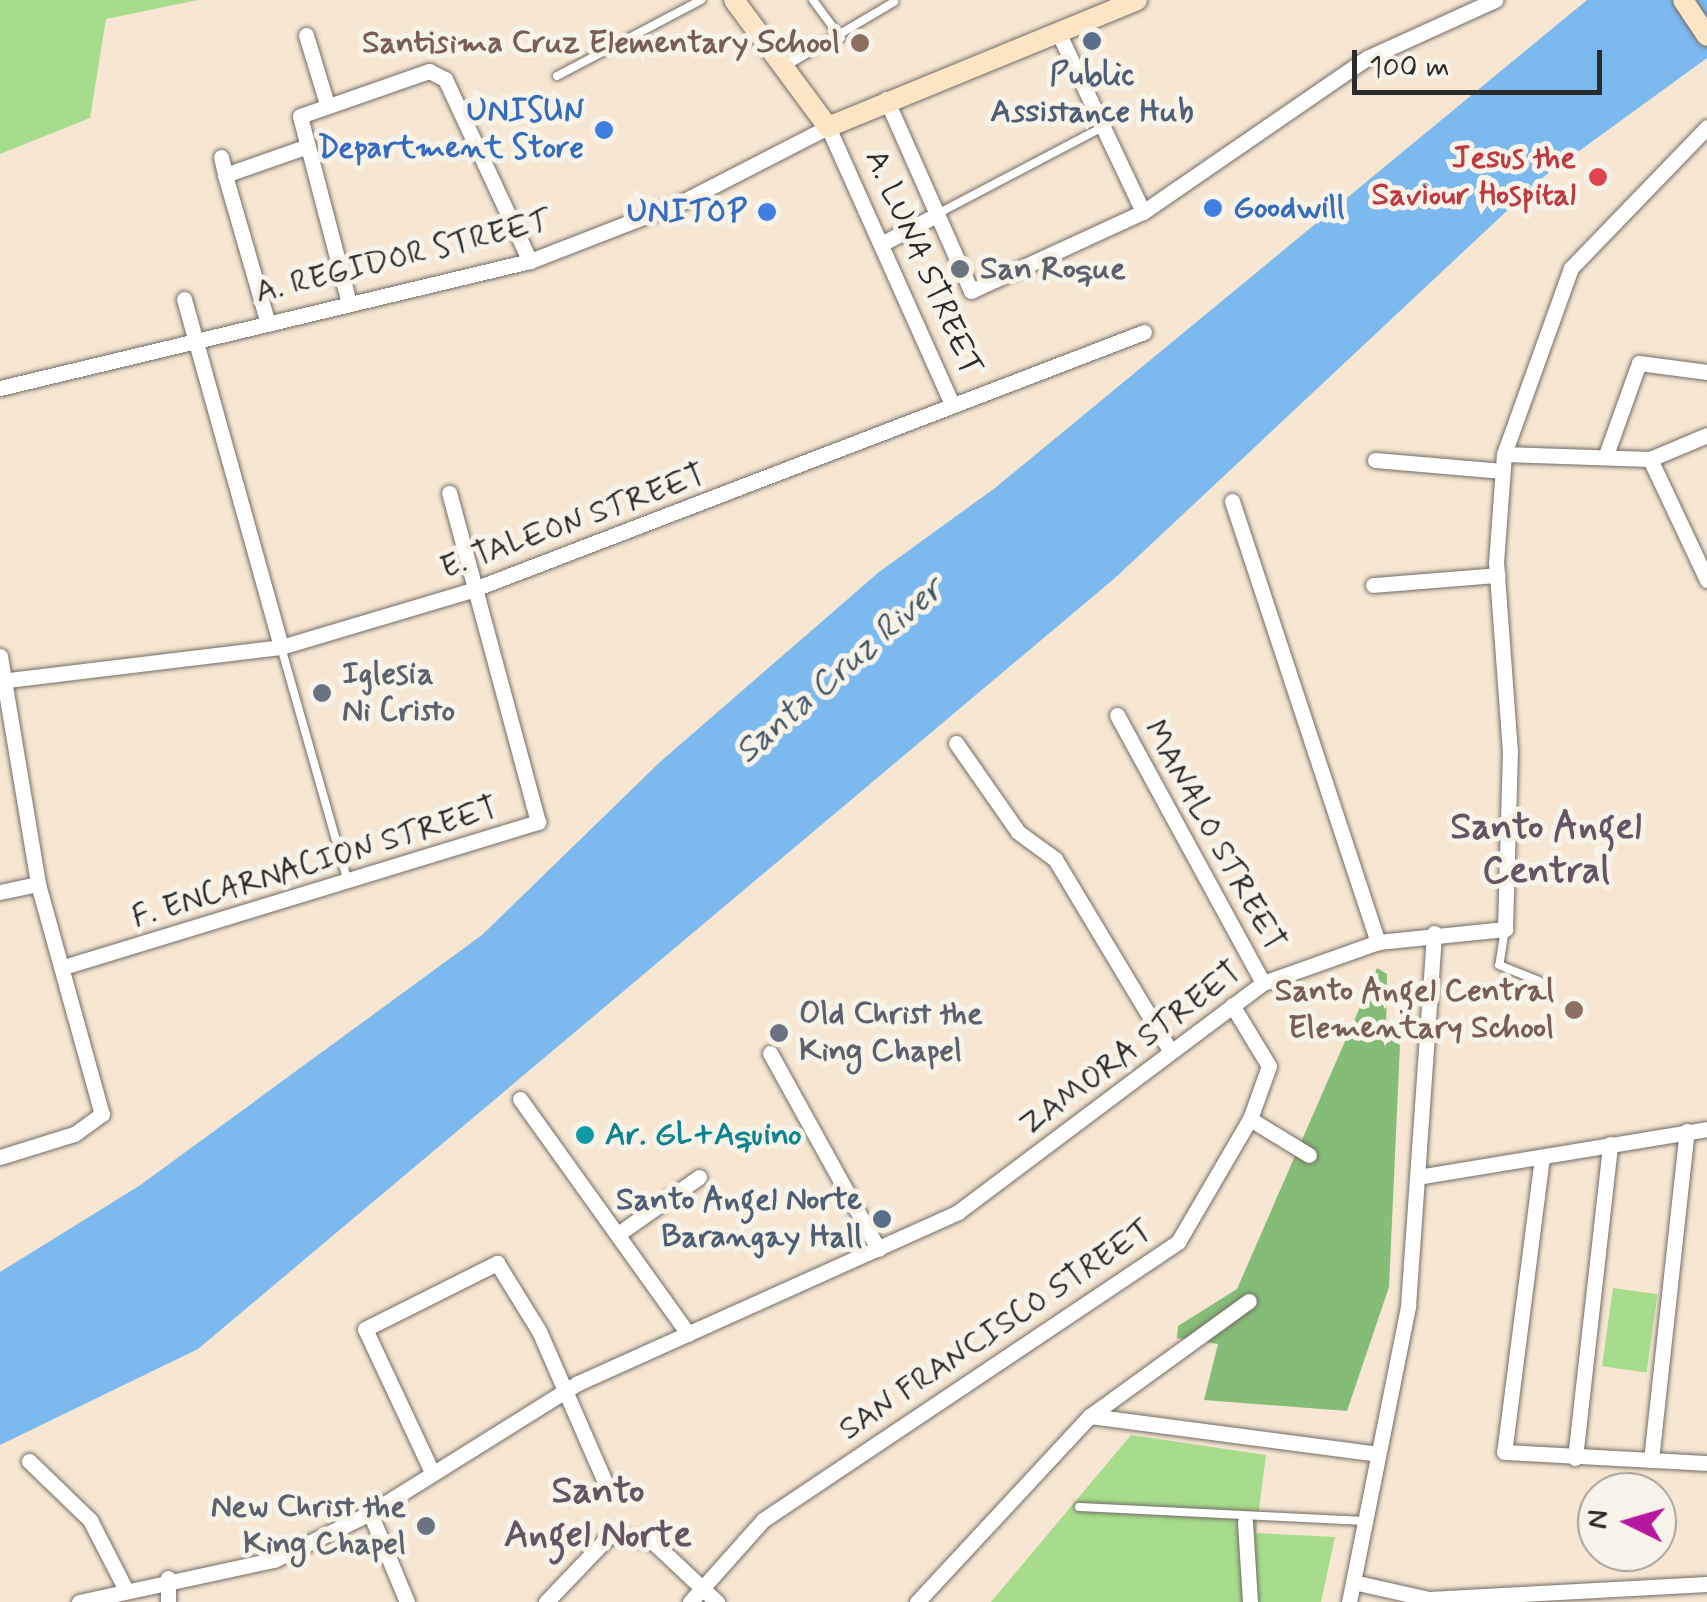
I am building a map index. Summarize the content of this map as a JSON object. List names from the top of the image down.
{
  "streets": {
    "street": [
      "A. REGIDOR STREET",
      "A. LUNA STREET",
      "E. TALEON STREET",
      "MANALO STREET",
      "F. ENCARNACION STREET",
      "ZAMORA STREET",
      "SAN FRANCISCO STREET"
    ]
  },
  "crossings": [
    ["A. REGIDOR STREET", "A. LUNA STREET"],
    ["A. LUNA STREET", "E. TALEON STREET"],
    ["E. TALEON STREET", "F. ENCARNACION STREET"],
    ["MANALO STREET", "ZAMORA STREET"],
    ["ZAMORA STREET", "SAN FRANCISCO STREET"]
  ],
  "districts": ["Santo Angel Central", "Santo Angel Norte"],
  "water": ["Santa Cruz River"],
  "places": [
    "Public Assistance Hub",
    "Santisima Cruz Elementary School",
    "UNISUN Department Store",
    "Jesus the Saviour Hospital",
    "Goodwill",
    "UNITOP",
    "San Roque",
    "Iglesia Ni Cristo",
    "Santo Angel Central Elementary School",
    "Old Christ the King Chapel",
    "Ar. GL+Aquino",
    "Santo Angel Norte Barangay Hall",
    "New Christ the King Chapel"
  ],
  "scale_bar": "100 m",
  "north": "left"
}
